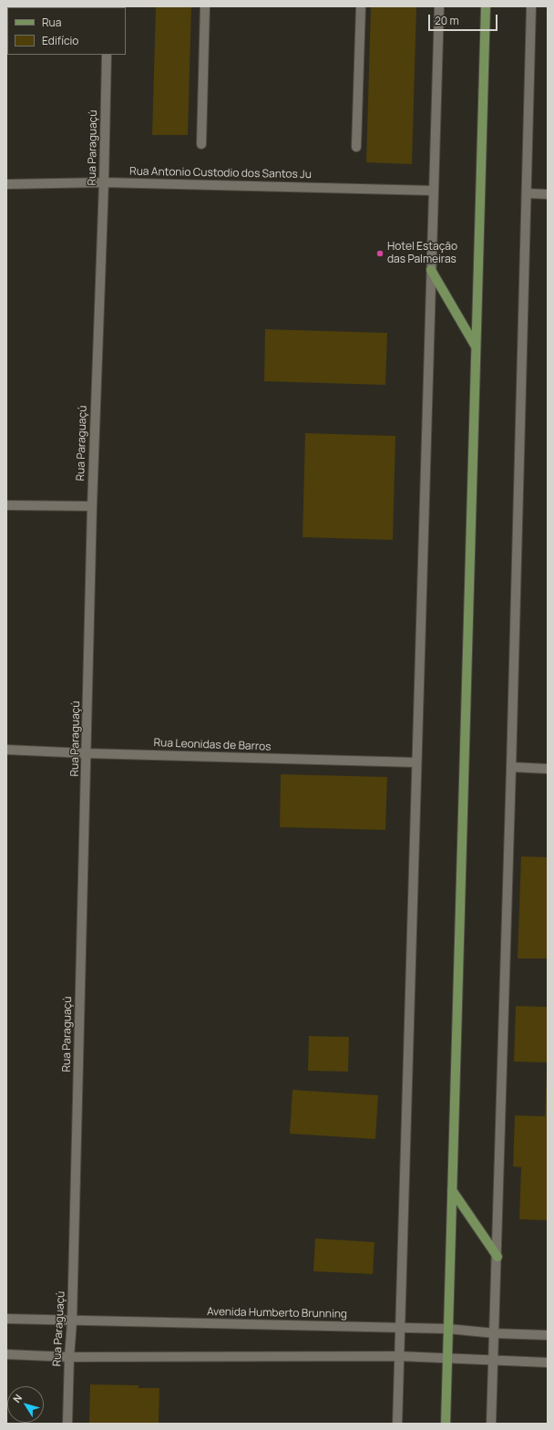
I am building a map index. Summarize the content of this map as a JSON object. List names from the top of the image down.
{
  "streets": {
    "street": [
      "Rua Paraguaçú",
      "Rua Antonio Custodio dos Santos Ju",
      "Rua Leonidas de Barros",
      "Avenida Humberto Brunning"
    ]
  },
  "crossings": [
    ["Rua Paraguaçú", "Rua Antonio Custodio dos Santos Ju"],
    ["Rua Paraguaçú", "Rua Leonidas de Barros"],
    ["Rua Paraguaçú", "Avenida Humberto Brunning"]
  ],
  "places": ["Hotel Estação das Palmeiras"],
  "legend": ["Rua", "Edifício"],
  "scale_bar": "20 m",
  "north": "top left"
}
